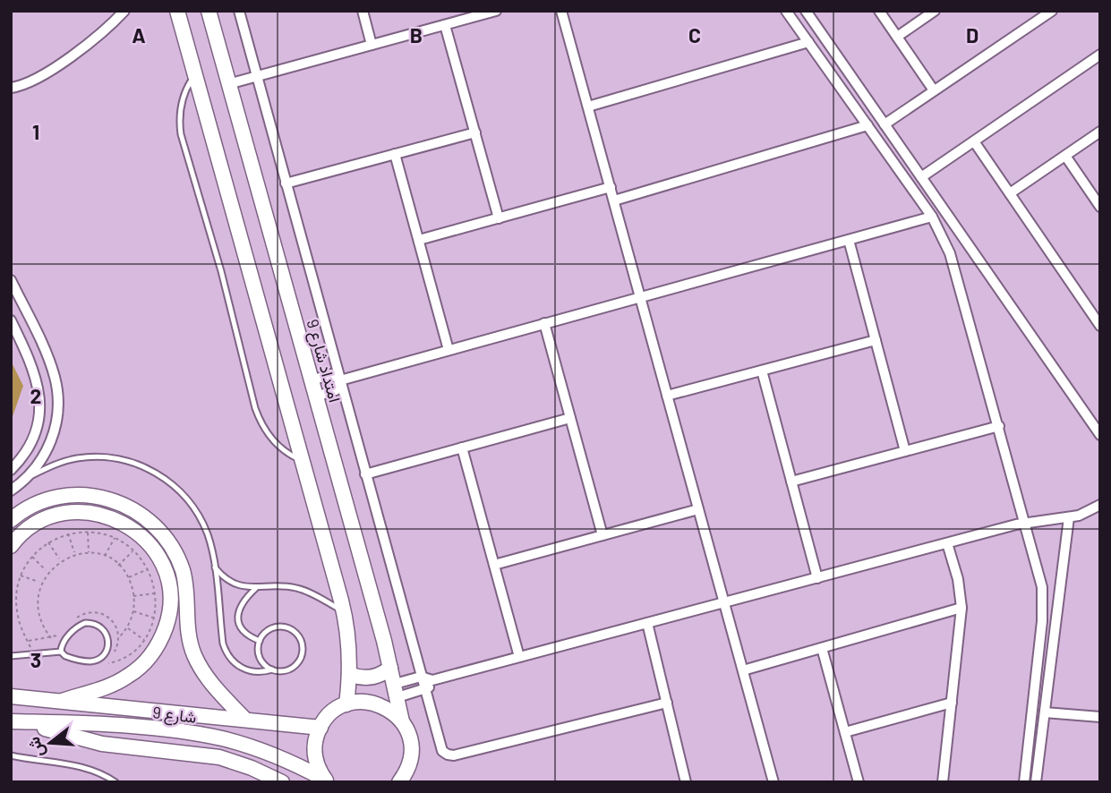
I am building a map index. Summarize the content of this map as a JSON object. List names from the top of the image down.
{
  "streets": {
    "main road": ["امتداد شارع 9", "شارع 9"]
  },
  "north": "left",
  "grid": {
    "columns": [
      "A",
      "B",
      "C",
      "D"
    ],
    "rows": ["1", "2", "3"]
  }
}
